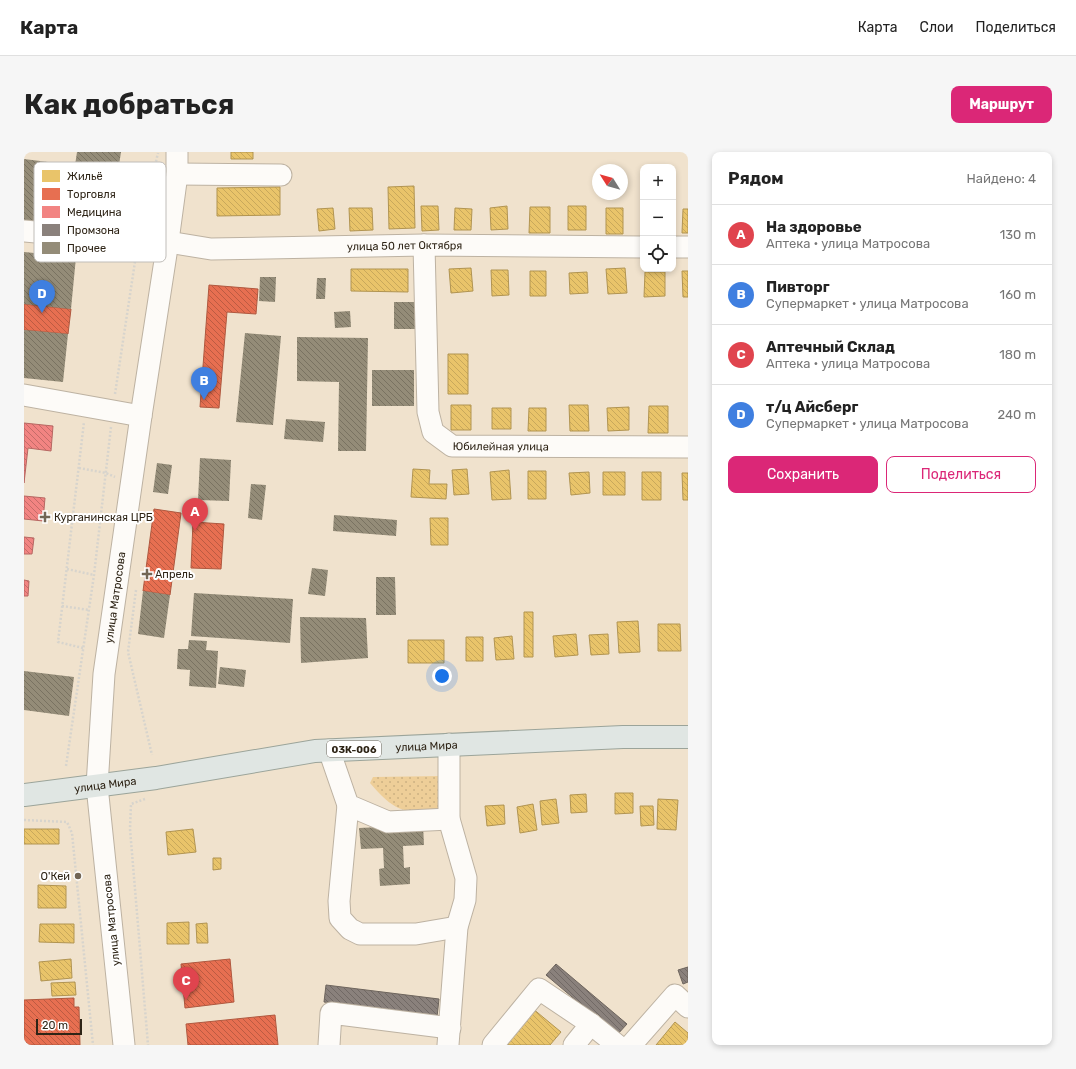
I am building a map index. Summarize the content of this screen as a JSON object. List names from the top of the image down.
{
  "streets": {
    "main road": ["улица Мира", "03К-006"],
    "street": ["улица 50 лет Октября", "Юбилейная улица", "улица Матросова"]
  },
  "crossings": [
    ["улица 50 лет Октября", "Юбилейная улица"],
    ["улица 50 лет Октября", "улица Матросова"],
    ["улица Матросова", "улица Мира"]
  ],
  "places": {
    "health": ["Курганинская ЦРБ", "Апрель"],
    "other": ["О'Кей"]
  },
  "legend": [
    "Жильё",
    "Торговля",
    "Медицина",
    "Промзона",
    "Прочее"
  ],
  "scale_bar": "20 m",
  "north": "top left",
  "page": {
    "header": "Карта",
    "nav": ["Карта", "Слои", "Поделиться"],
    "buttons": [
      "Маршрут",
      ["Сохранить", "Поделиться"]
    ],
    "title": "Как добраться",
    "heading": ["Рядом", "Найдено: 4"],
    "map_buttons": ["+", "−"],
    "list": [
      {
        "mark": "A",
        "name": "На здоровье",
        "note": "Аптека · улица Матросова",
        "value": "130 m"
      },
      {
        "mark": "B",
        "name": "Пивторг",
        "note": "Супермаркет · улица Матросова",
        "value": "160 m"
      },
      {
        "mark": "C",
        "name": "Аптечный Склад",
        "note": "Аптека · улица Матросова",
        "value": "180 m"
      },
      {
        "mark": "D",
        "name": "т/ц Айсберг",
        "note": "Супермаркет · улица Матросова",
        "value": "240 m"
      }
    ],
    "pins": [
      "D",
      "B",
      "A",
      "C"
    ],
    "scale": "20 m"
  }
}
